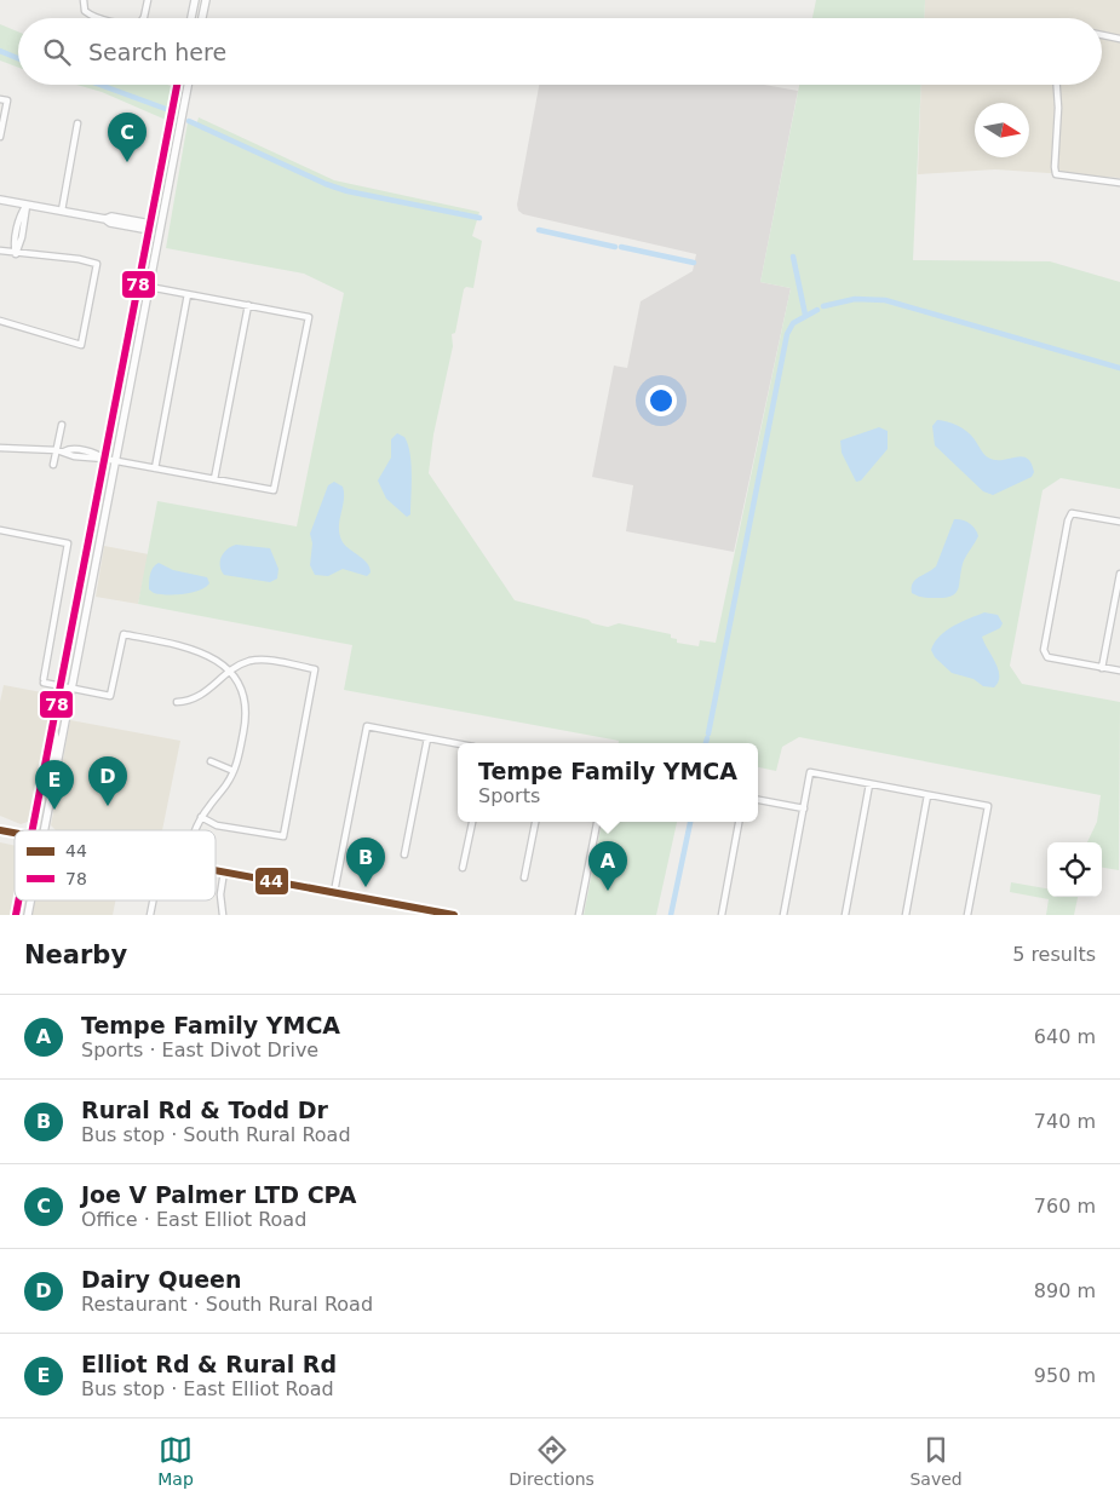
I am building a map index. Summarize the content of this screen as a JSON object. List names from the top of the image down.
{
  "lines": ["transit line 78", "transit line 44"],
  "legend": ["44", "78"],
  "north": "right",
  "page": {
    "search": "Search here",
    "pins": [
      "C",
      "D",
      "E",
      "B",
      "A"
    ],
    "popup": ["Tempe Family YMCA", "Sports"],
    "heading": ["Nearby", "5 results"],
    "list": [
      {
        "mark": "A",
        "name": "Tempe Family YMCA",
        "note": "Sports · East Divot Drive",
        "value": "640 m"
      },
      {
        "mark": "B",
        "name": "Rural Rd & Todd Dr",
        "note": "Bus stop · South Rural Road",
        "value": "740 m"
      },
      {
        "mark": "C",
        "name": "Joe V Palmer LTD CPA",
        "note": "Office · East Elliot Road",
        "value": "760 m"
      },
      {
        "mark": "D",
        "name": "Dairy Queen",
        "note": "Restaurant · South Rural Road",
        "value": "890 m"
      },
      {
        "mark": "E",
        "name": "Elliot Rd & Rural Rd",
        "note": "Bus stop · East Elliot Road",
        "value": "950 m"
      }
    ],
    "nav": ["Map", "Directions", "Saved"]
  }
}
